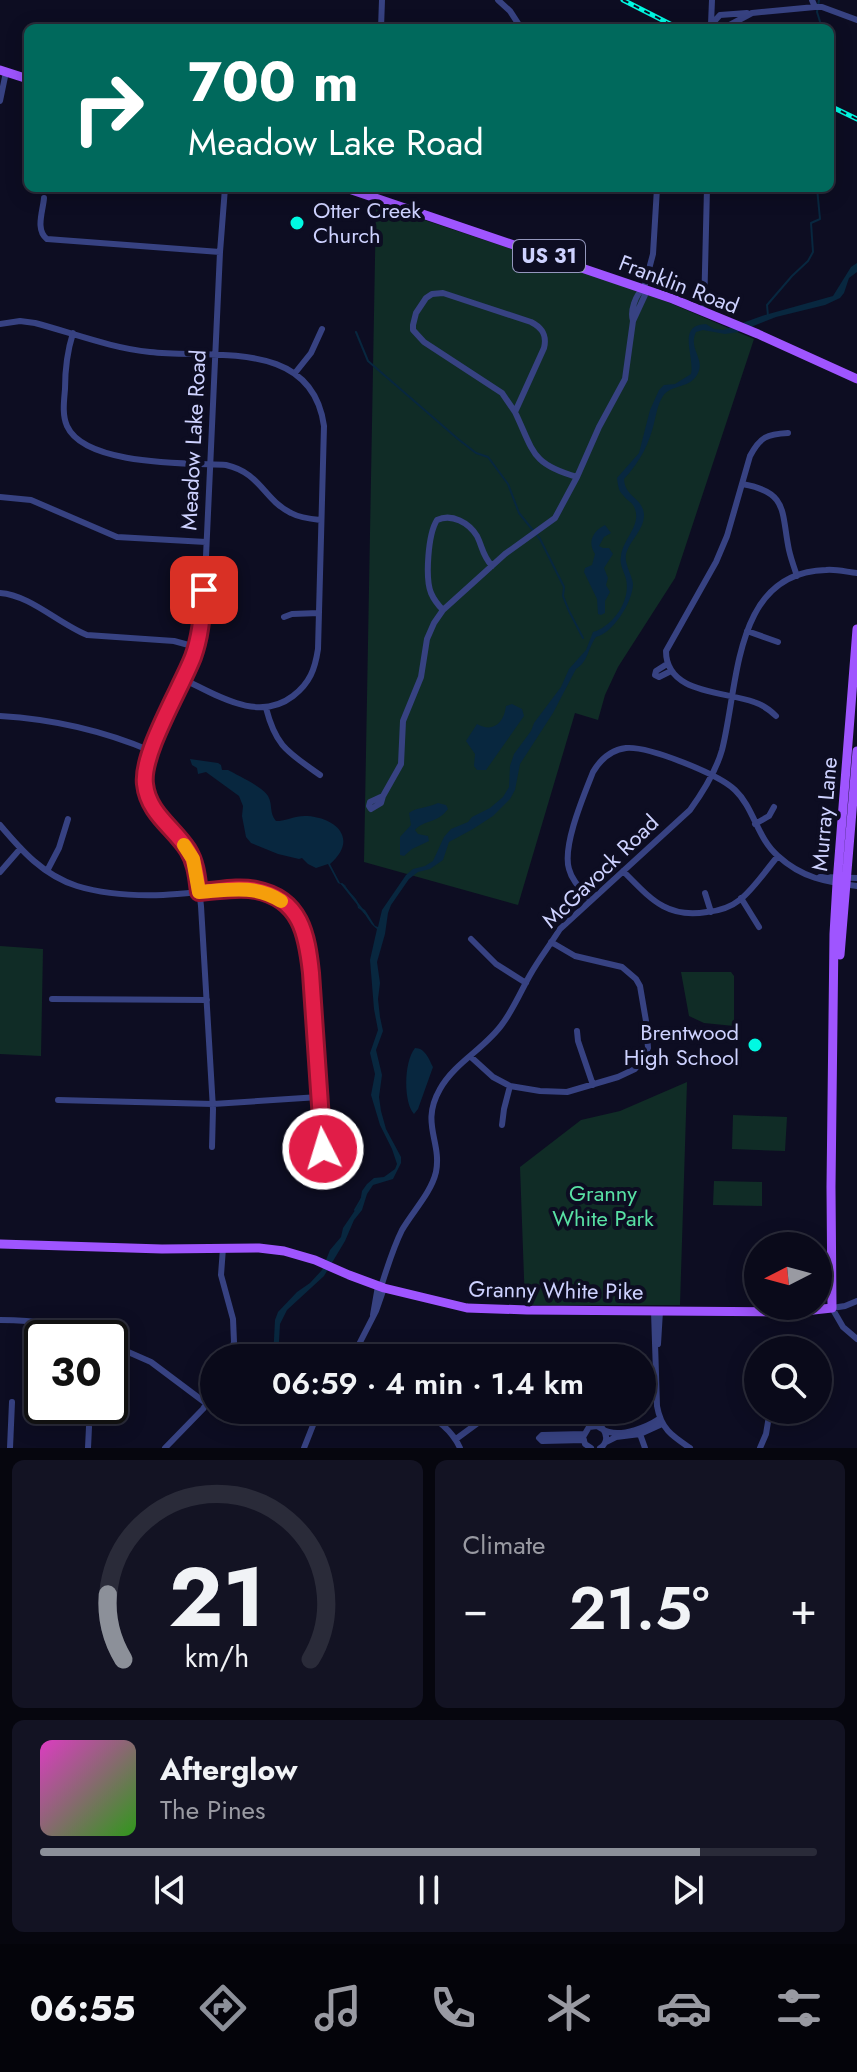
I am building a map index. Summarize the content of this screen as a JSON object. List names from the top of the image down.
{
  "streets": {
    "main road": [
      "US 31",
      "Franklin Road",
      "Murray Lane",
      "Granny White Pike"
    ],
    "street": ["Meadow Lake Road", "McGavock Road"]
  },
  "crossings": [
    ["McGavock Road", "Granny White Pike"]
  ],
  "parks": ["Granny White Park"],
  "places": ["Otter Creek Church", "Brentwood High School"],
  "north": "left",
  "page": {
    "turn": ["700 m", "Meadow Lake Road"],
    "limit": "30",
    "trip": "06:59 · 4 min · 1.4 km",
    "tile": "Climate",
    "heat": ["−", "21.5°", "+"],
    "song": ["Afterglow", "The Pines"],
    "tabs": "06:55",
    "gauge": ["21", "km/h"]
  }
}
